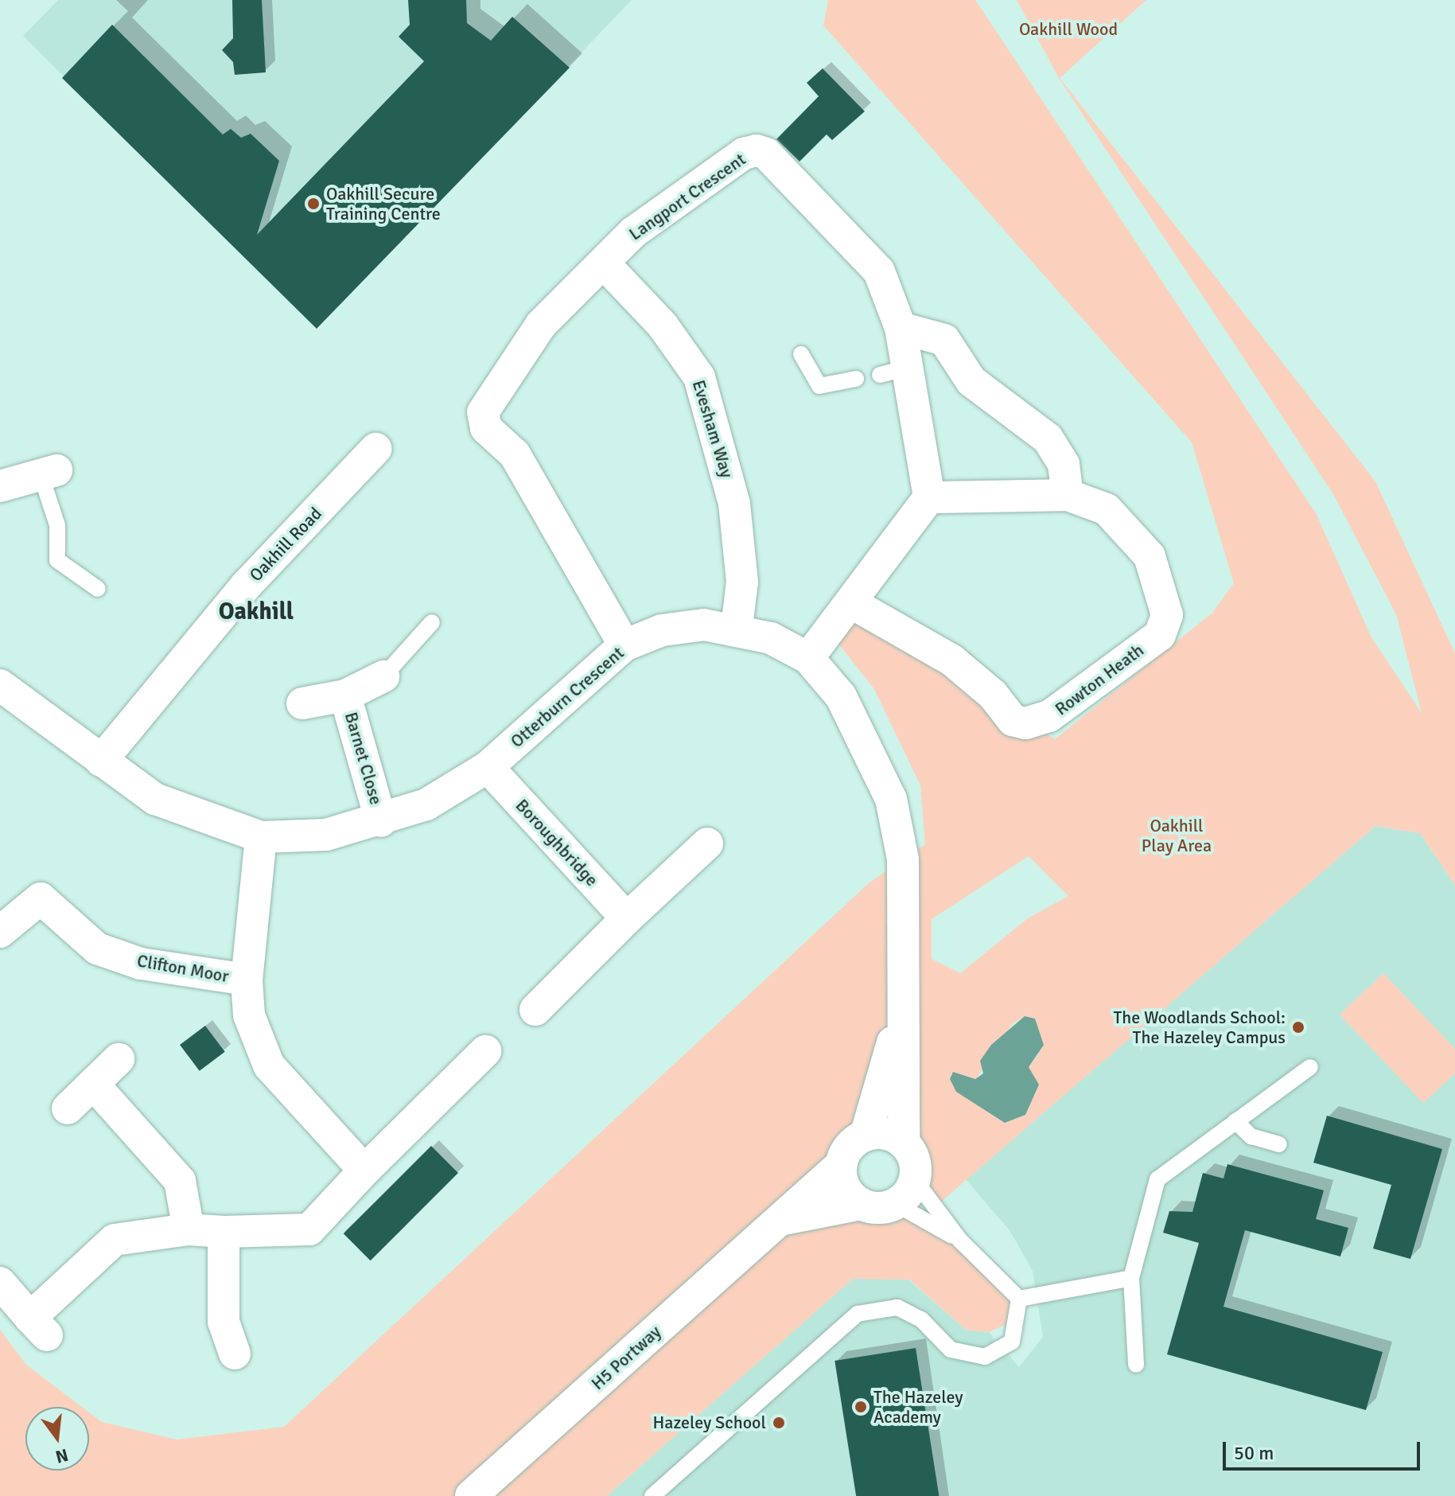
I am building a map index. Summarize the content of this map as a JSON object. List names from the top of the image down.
{
  "streets": {
    "street": [
      "Langport Crescent",
      "Evesham Way",
      "Oakhill Road",
      "Rowton Heath",
      "Otterburn Crescent",
      "Barnet Close",
      "Boroughbridge",
      "Clifton Moor",
      "H5 Portway"
    ]
  },
  "crossings": [
    ["Langport Crescent", "Evesham Way"],
    ["Langport Crescent", "Rowton Heath"],
    ["Langport Crescent", "Otterburn Crescent"],
    ["Evesham Way", "Otterburn Crescent"],
    ["Oakhill Road", "Otterburn Crescent"],
    ["Otterburn Crescent", "Barnet Close"],
    ["Otterburn Crescent", "Boroughbridge"],
    ["Otterburn Crescent", "Clifton Moor"]
  ],
  "districts": ["Oakhill"],
  "parks": ["Oakhill Wood", "Oakhill Play Area"],
  "places": [
    "Oakhill Secure Training Centre",
    "The Woodlands School: The Hazeley Campus",
    "The Hazeley Academy",
    "Hazeley School"
  ],
  "scale_bar": "50 m",
  "north": "bottom"
}
